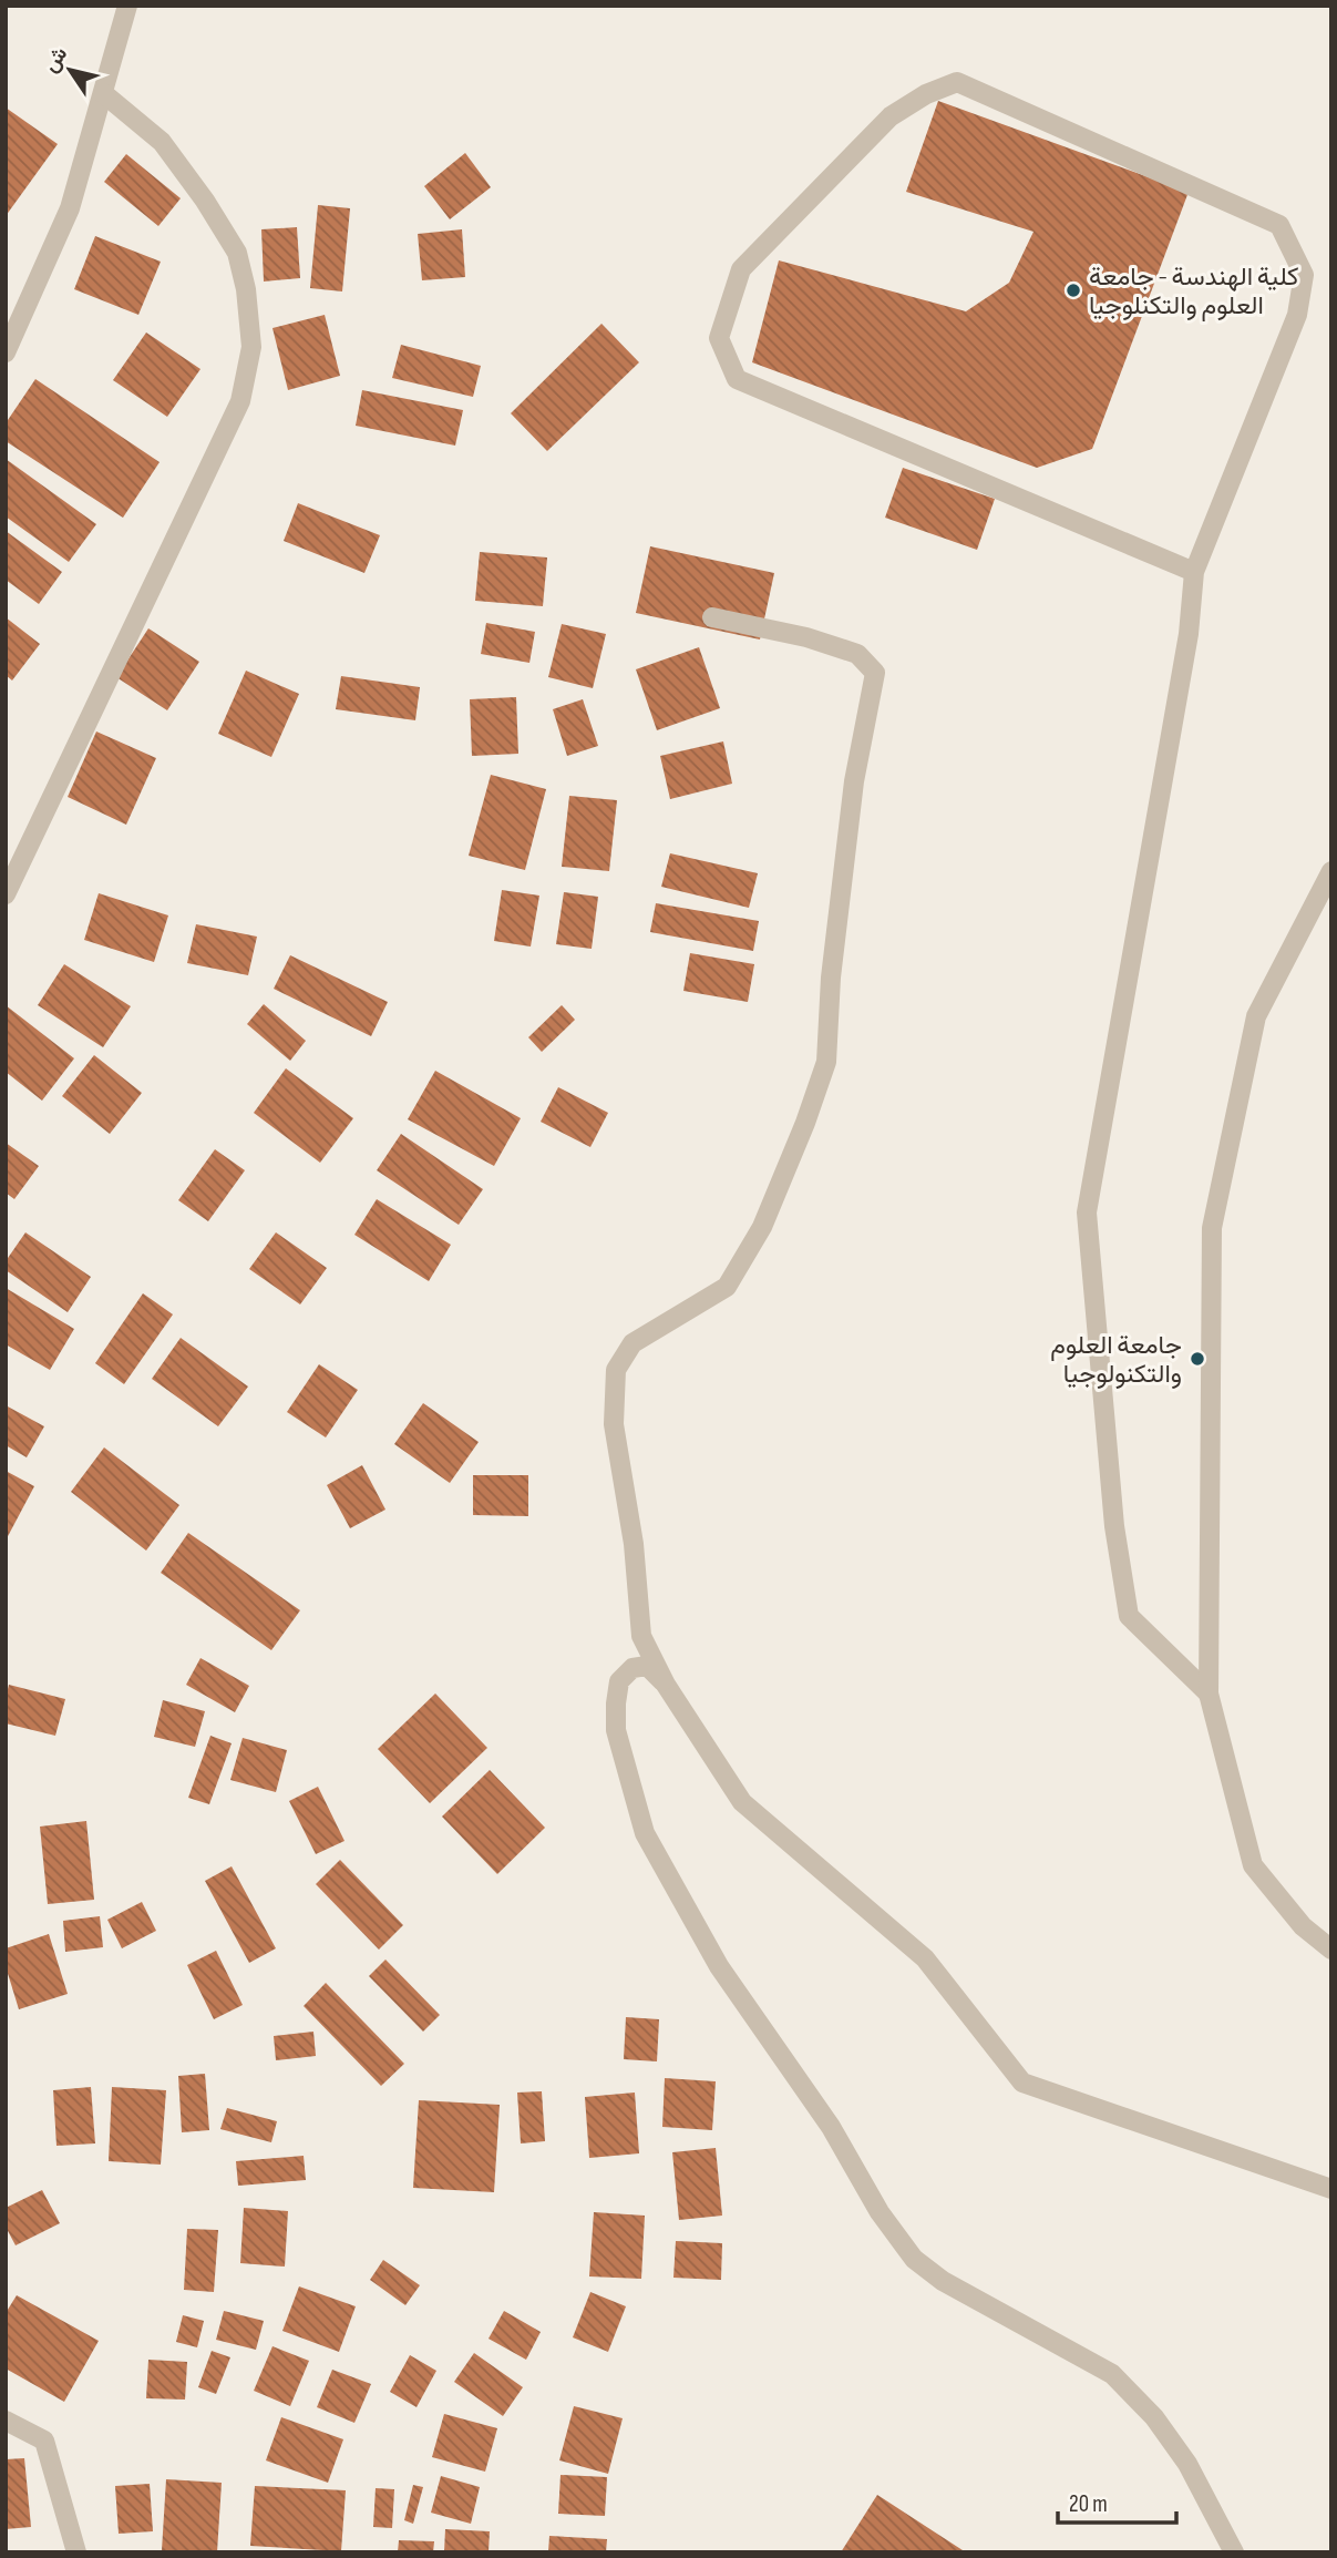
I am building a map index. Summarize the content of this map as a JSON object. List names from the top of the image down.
{
  "places": ["كلية الهندسة - جامعة العلوم والتكنلوجيا", "جامعة العلوم والتكنولوجيا"],
  "scale_bar": "20 m",
  "north": "top left"
}
